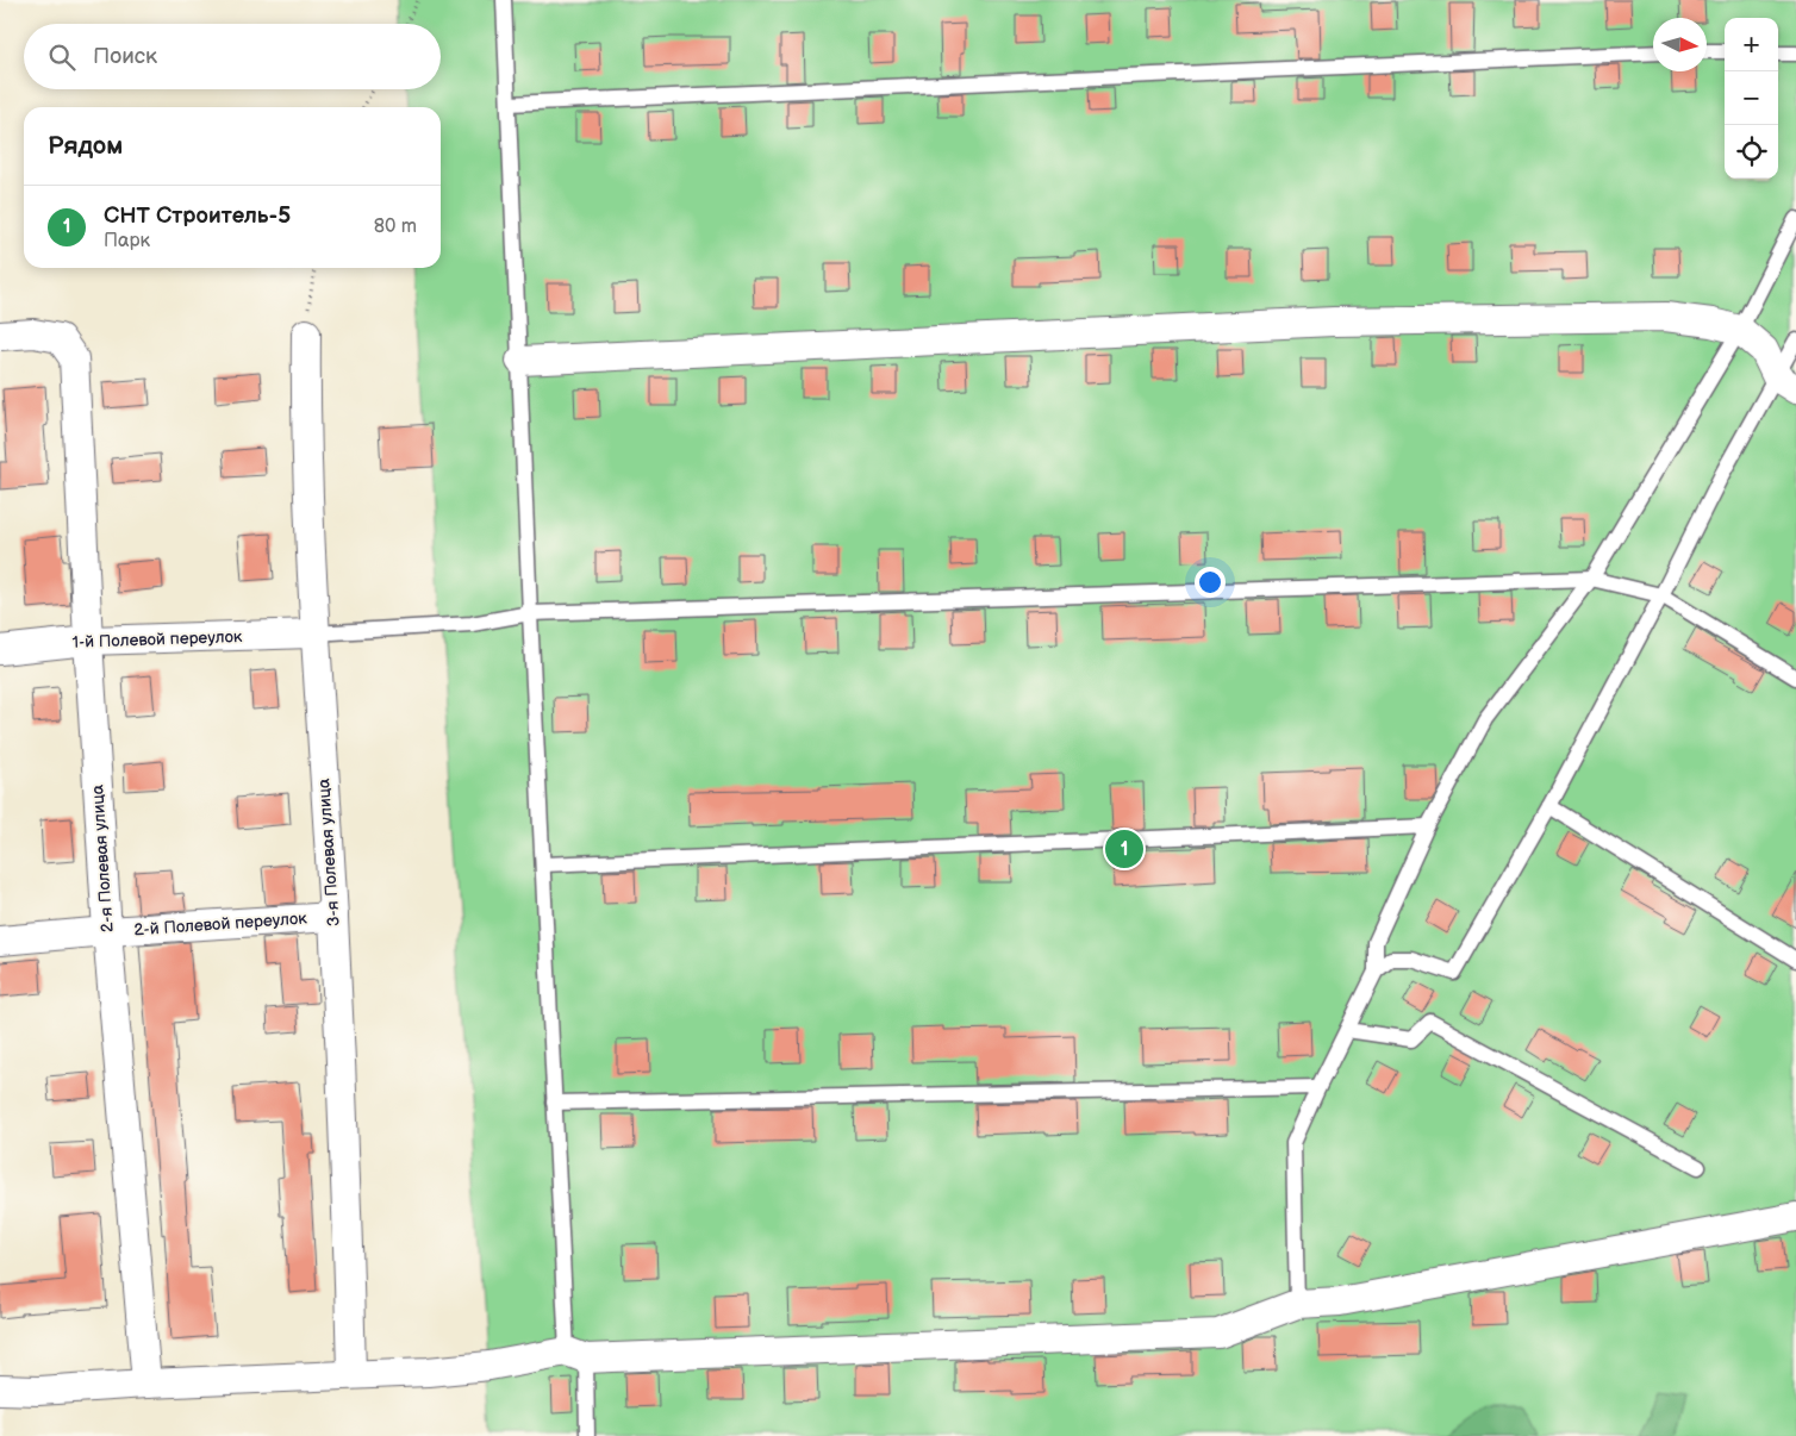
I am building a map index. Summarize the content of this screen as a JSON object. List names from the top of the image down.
{
  "streets": {
    "street": [
      "1-й Полевой переулок",
      "3-я Полевая улица",
      "2-я Полевая улица",
      "2-й Полевой переулок"
    ]
  },
  "crossings": [
    ["1-й Полевой переулок", "3-я Полевая улица"],
    ["1-й Полевой переулок", "2-я Полевая улица"],
    ["3-я Полевая улица", "2-й Полевой переулок"],
    ["2-я Полевая улица", "2-й Полевой переулок"]
  ],
  "north": "right",
  "page": {
    "map_buttons": ["+", "−"],
    "search": "Поиск",
    "heading": "Рядом",
    "list": [
      {
        "mark": "1",
        "name": "СНТ Строитель-5",
        "note": "Парк",
        "value": "80 m"
      }
    ],
    "pins": "1"
  }
}
